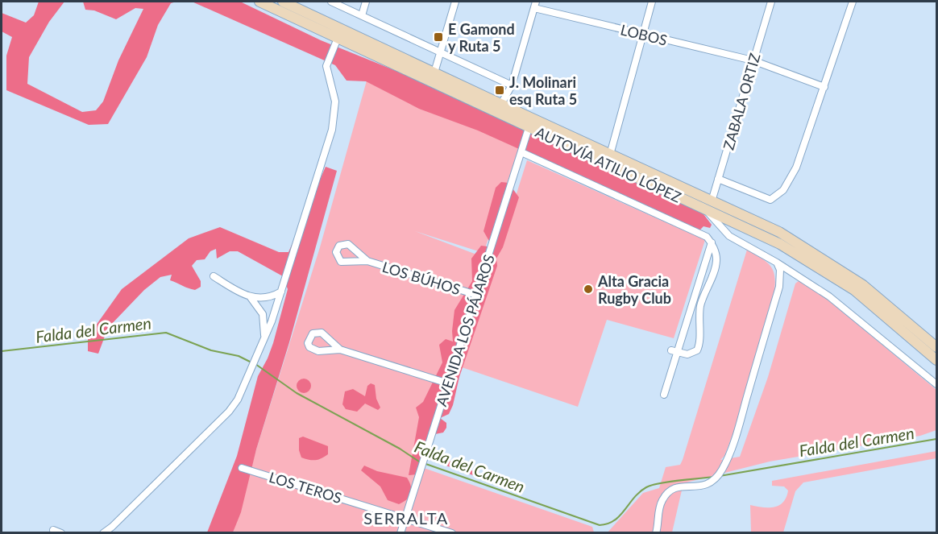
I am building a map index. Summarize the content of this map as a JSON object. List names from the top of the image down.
{
  "streets": {
    "main road": ["AUTOVÍA ATILIO LÓPEZ"],
    "street": [
      "LOBOS",
      "ZABALA ORTIZ",
      "LOS BÚHOS",
      "AVENIDA LOS PÁJAROS",
      "LOS TEROS"
    ]
  },
  "crossings": [
    ["LOBOS", "ZABALA ORTIZ"],
    ["ZABALA ORTIZ", "AUTOVÍA ATILIO LÓPEZ"],
    ["AUTOVÍA ATILIO LÓPEZ", "AVENIDA LOS PÁJAROS"],
    ["LOS BÚHOS", "AVENIDA LOS PÁJAROS"],
    ["AVENIDA LOS PÁJAROS", "LOS TEROS"]
  ],
  "districts": ["SERRALTA"],
  "water": ["Falda del Carmen"],
  "places": {
    "transit": ["E Gamond y Ruta 5", "J. Molinari esq Ruta 5"],
    "other": ["Alta Gracia Rugby Club"]
  }
}
